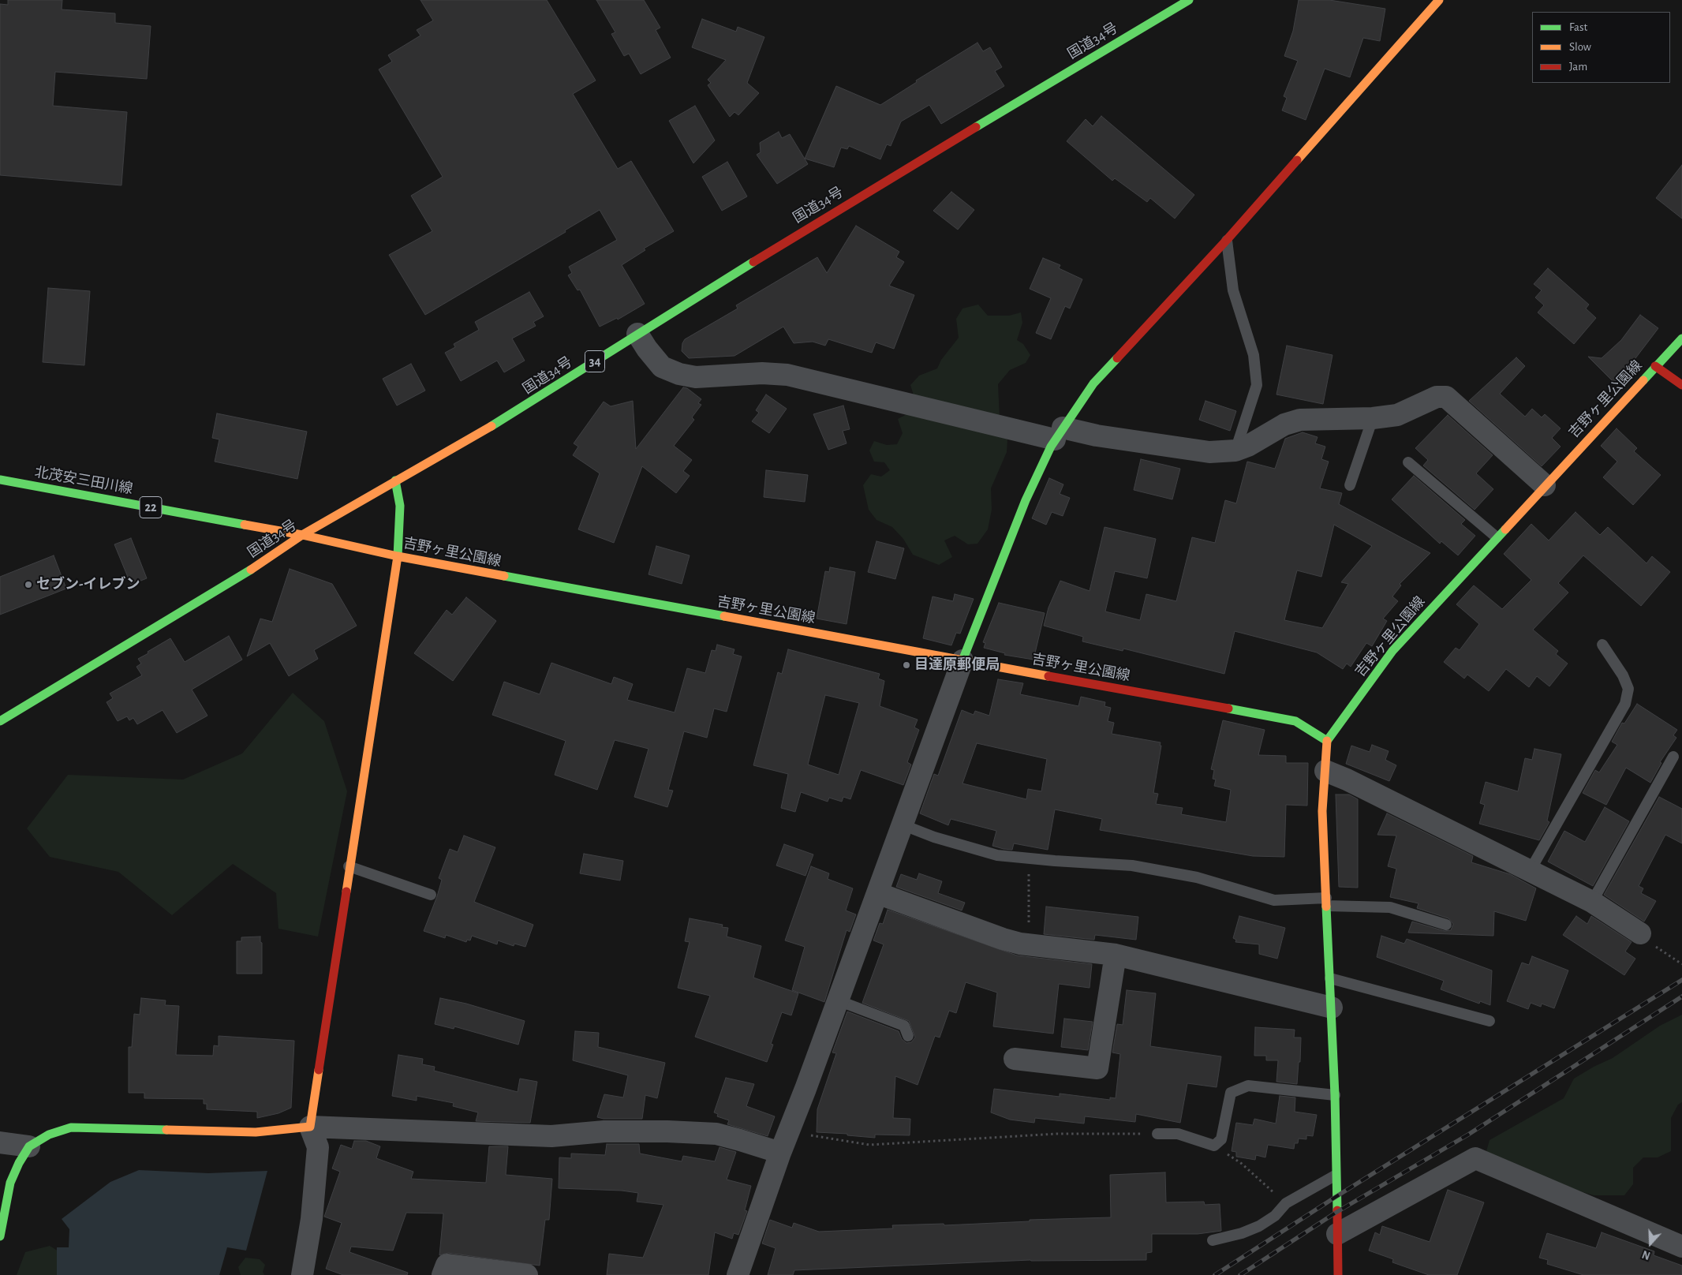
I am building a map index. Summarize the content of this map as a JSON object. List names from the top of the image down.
{
  "streets": {
    "main road": [
      "国道34号",
      "34",
      "吉野ヶ里公園線",
      "北茂安三田川線",
      "22"
    ]
  },
  "crossings": [
    ["国道34号", "吉野ヶ里公園線"],
    ["国道34号", "北茂安三田川線"],
    ["吉野ヶ里公園線", "北茂安三田川線"]
  ],
  "places": ["セブン-イレブン", "目達原郵便局"],
  "legend": ["Fast", "Slow", "Jam"],
  "north": "bottom"
}
